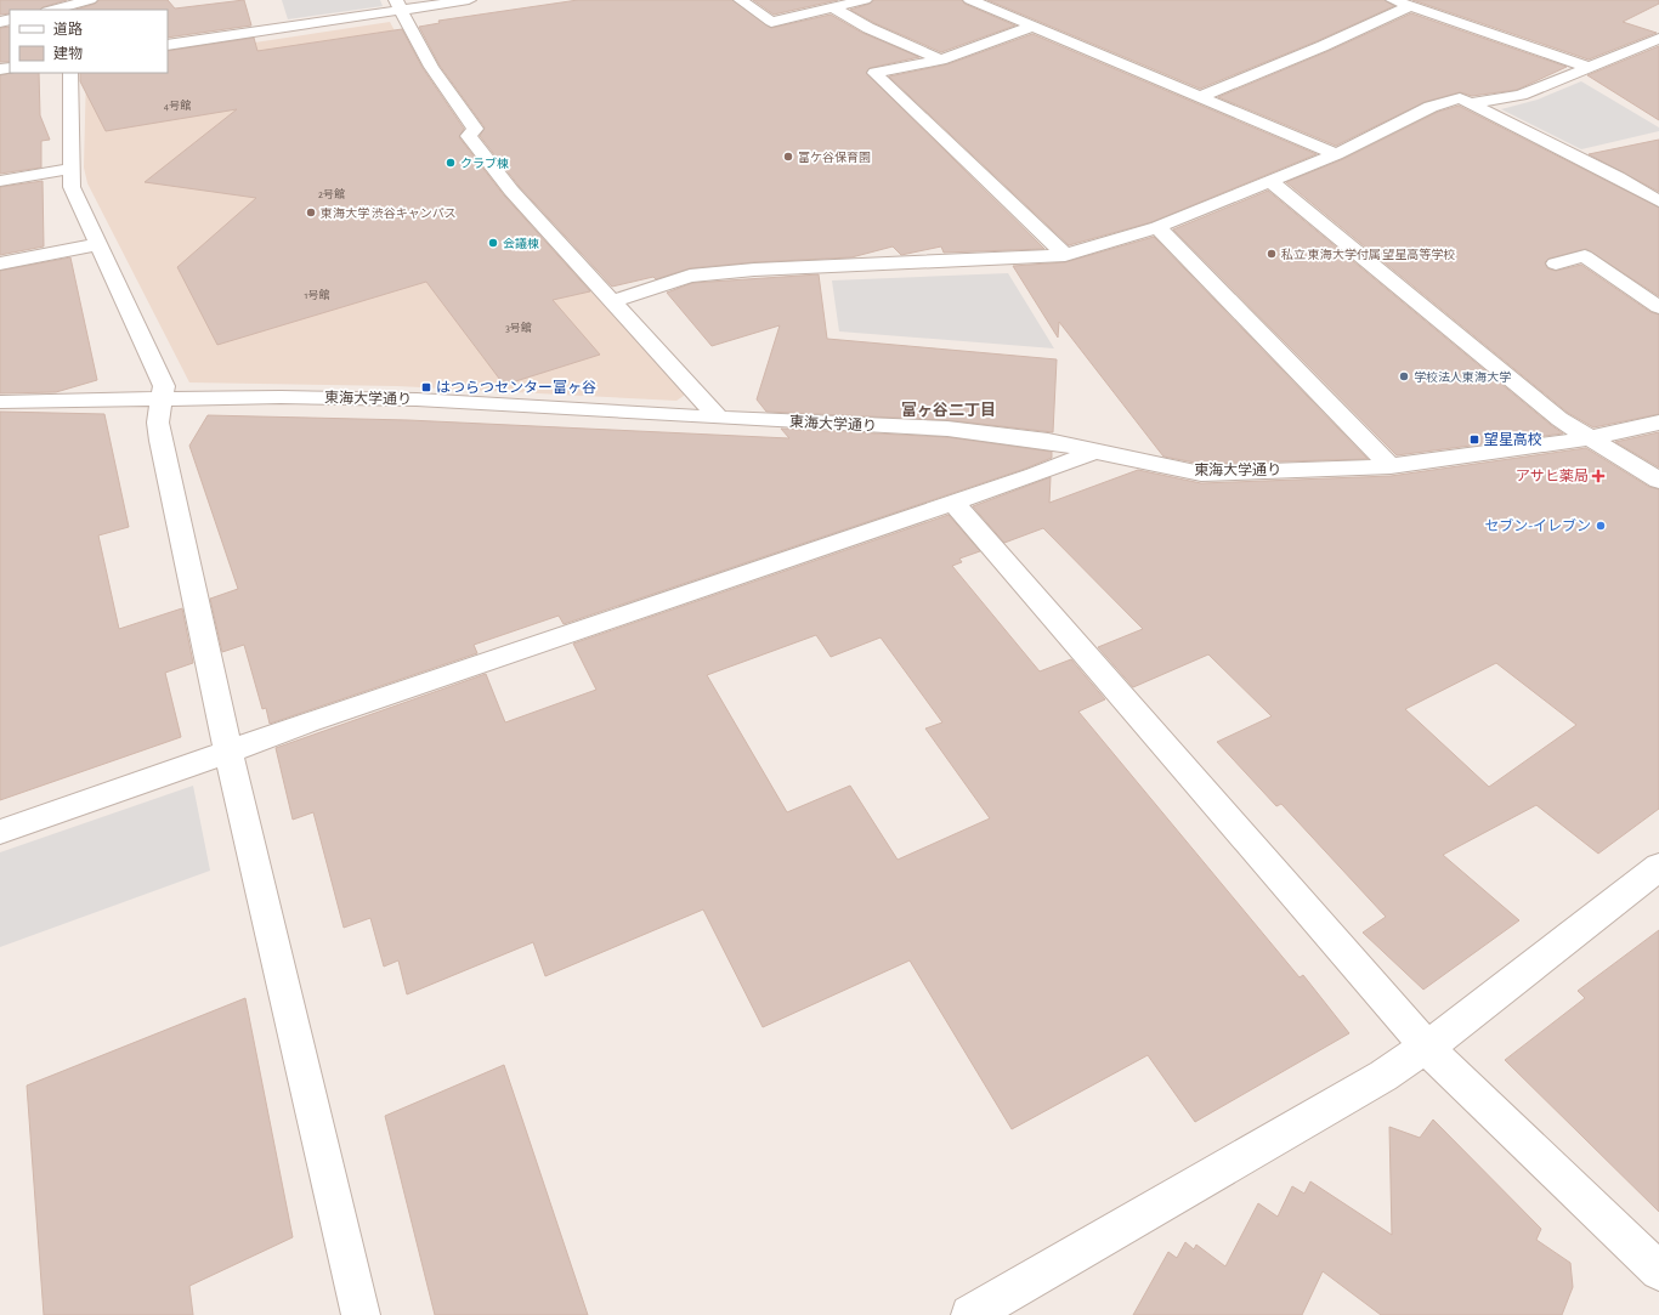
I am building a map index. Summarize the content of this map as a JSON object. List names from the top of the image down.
{
  "streets": {
    "street": ["東海大学通り"]
  },
  "districts": ["富ヶ谷二丁目"],
  "places": {
    "other": [
      "富ケ谷保育園",
      "クラブ棟",
      "東海大学 渋谷キャンパス",
      "会議棟",
      "私立 東海大学付属 望星高等学校",
      "学校法人東海大学",
      "セブン-イレブン"
    ],
    "transit": ["はつらつセンター富ヶ谷", "望星高校"],
    "health": ["アサヒ薬局"]
  },
  "house_numbers": [
    "4号館",
    "2号館",
    "1号館",
    "3号館"
  ],
  "legend": ["道路", "建物"]
}
